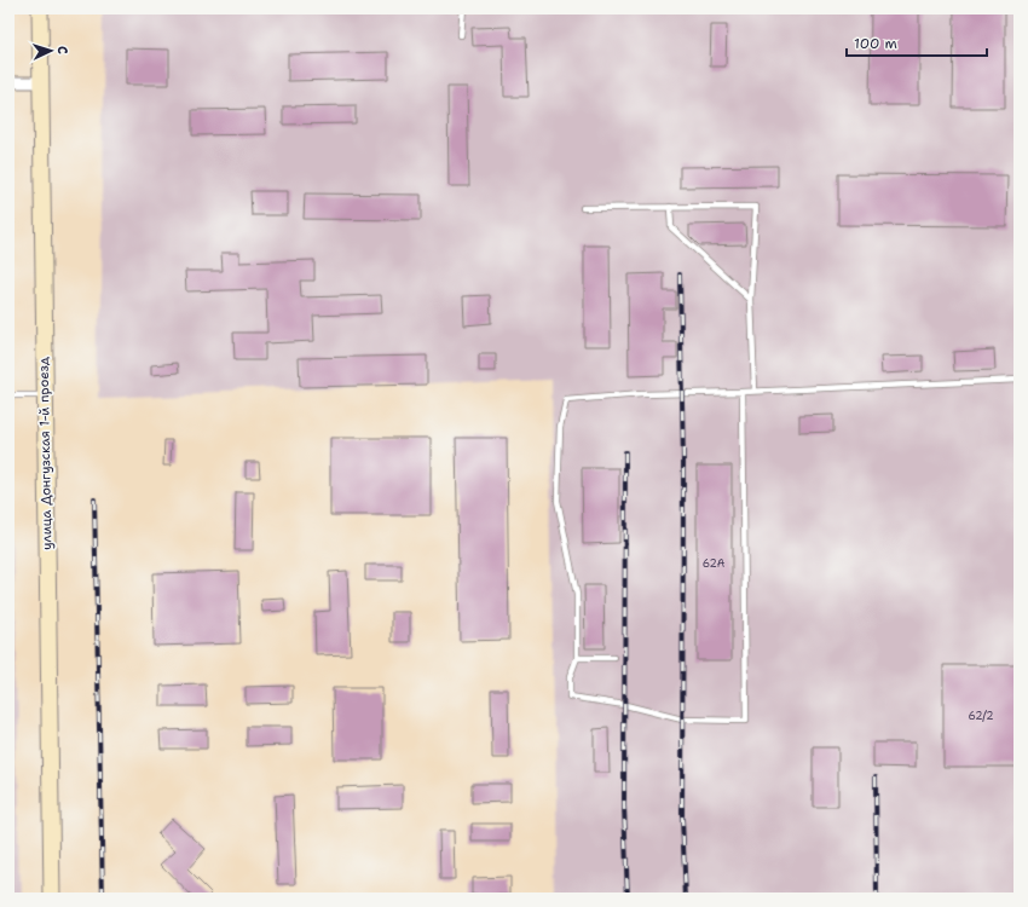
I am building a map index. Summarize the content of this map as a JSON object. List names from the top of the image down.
{
  "streets": {
    "street": ["улица Донгузская 1-й проезд"]
  },
  "house_numbers": ["62А", "62/2"],
  "scale_bar": "100 m",
  "north": "right"
}
